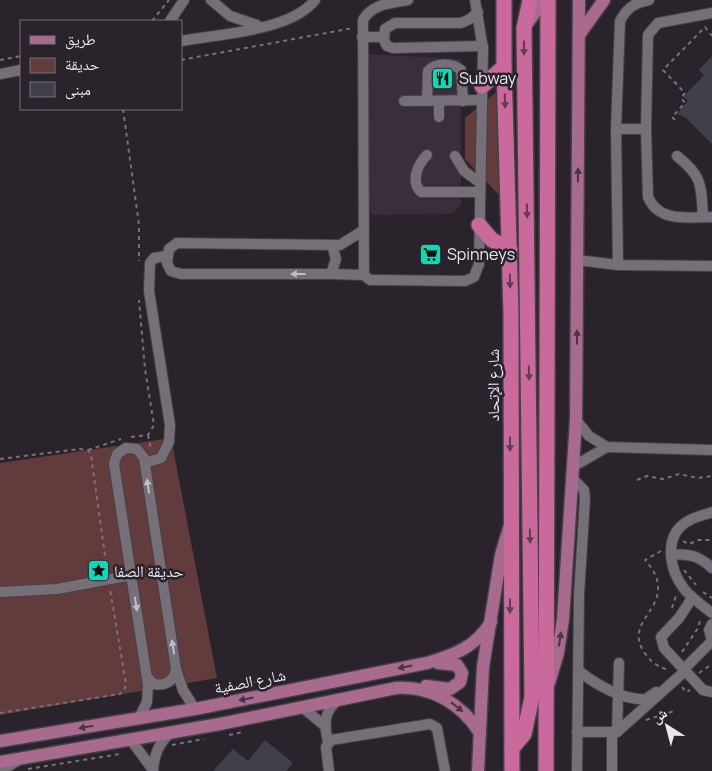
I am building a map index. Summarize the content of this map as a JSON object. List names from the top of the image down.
{
  "streets": {
    "highway": ["شارع الإتحاد"],
    "main road": ["شارع الصفية"]
  },
  "places": {
    "restaurant": ["Subway"],
    "supermarket": ["Spinneys"],
    "place": ["حديقة الصفا"]
  },
  "legend": ["طريق", "حديقة", "مبنى"],
  "north": "top left"
}
